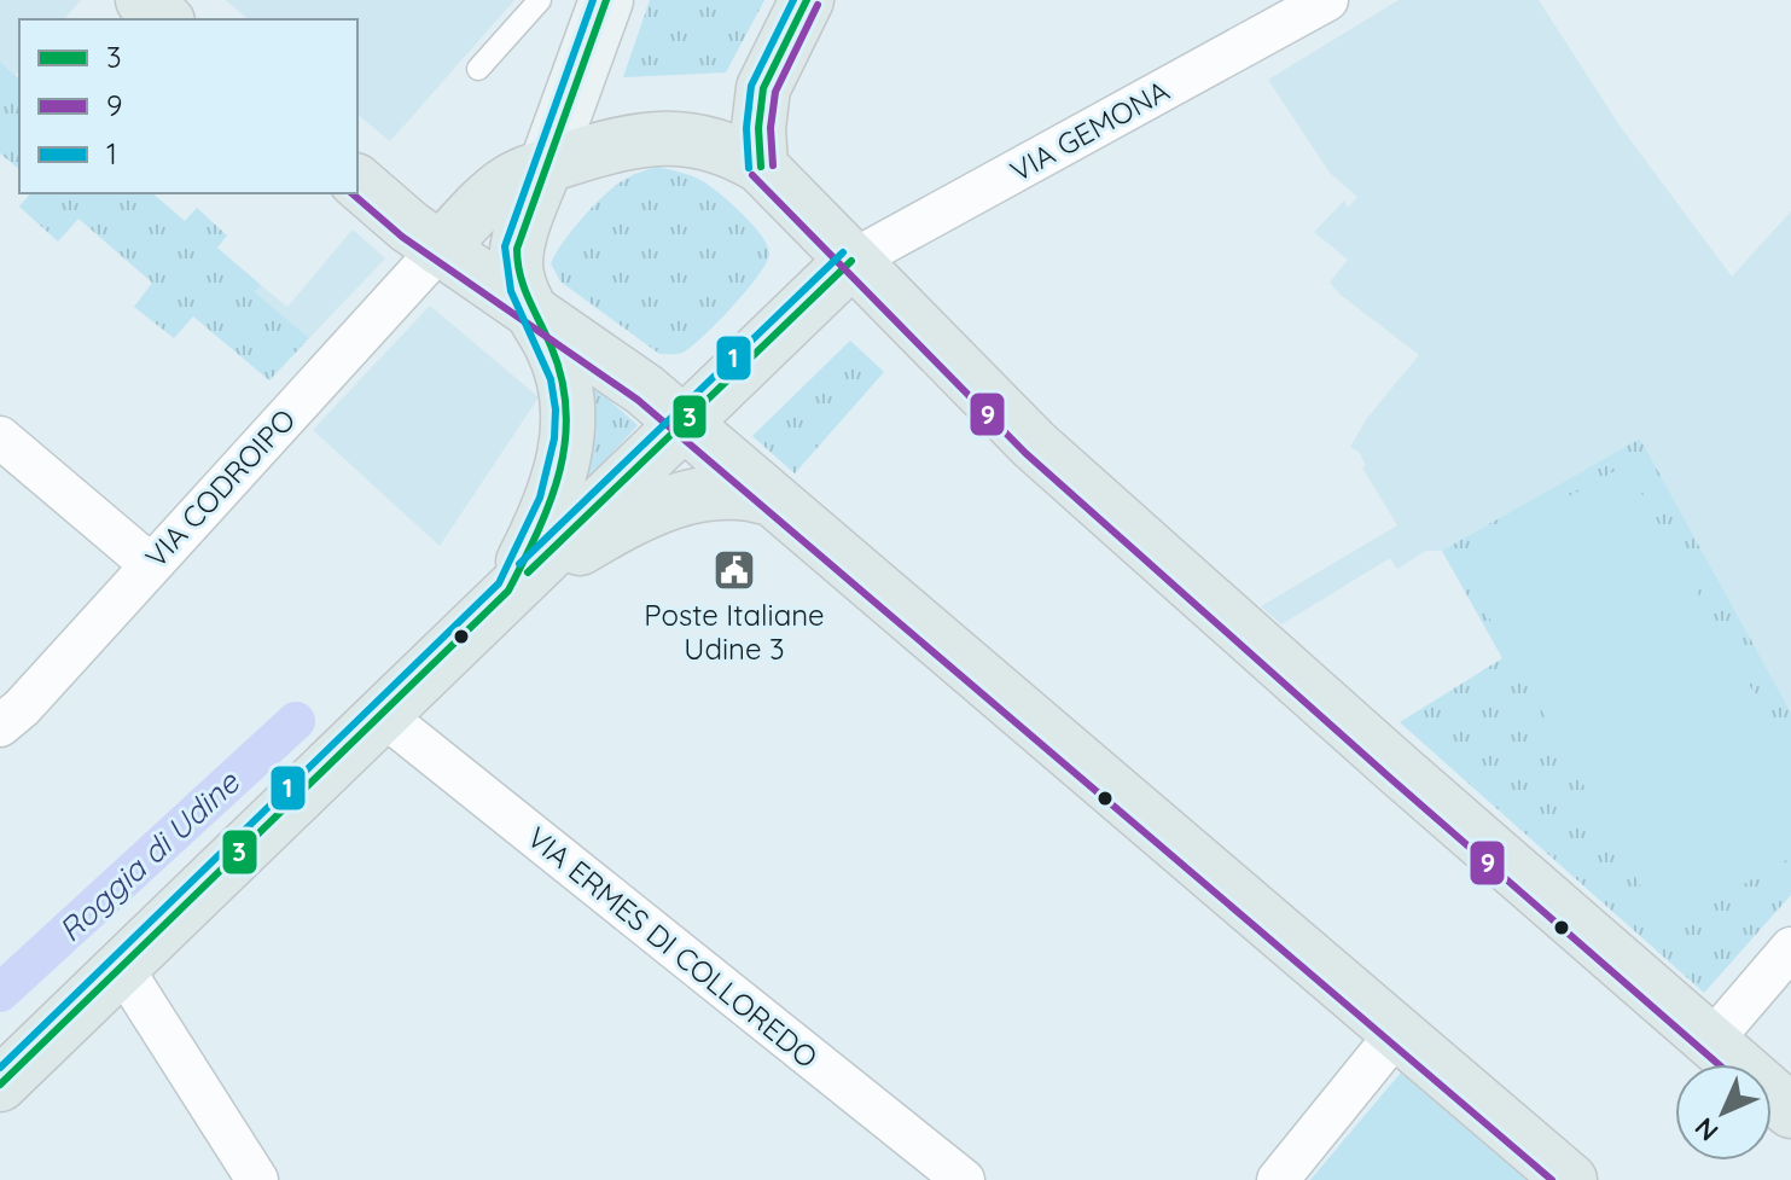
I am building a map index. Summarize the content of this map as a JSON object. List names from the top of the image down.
{
  "streets": {
    "street": ["VIA GEMONA", "VIA CODROIPO", "VIA ERMES DI COLLOREDO"]
  },
  "water": ["Roggia di Udine"],
  "places": {
    "public building": ["Poste Italiane Udine 3"]
  },
  "lines": ["transit line 3", "transit line 1", "transit line 9"],
  "legend": ["3", "9", "1"],
  "north": "bottom left"
}
